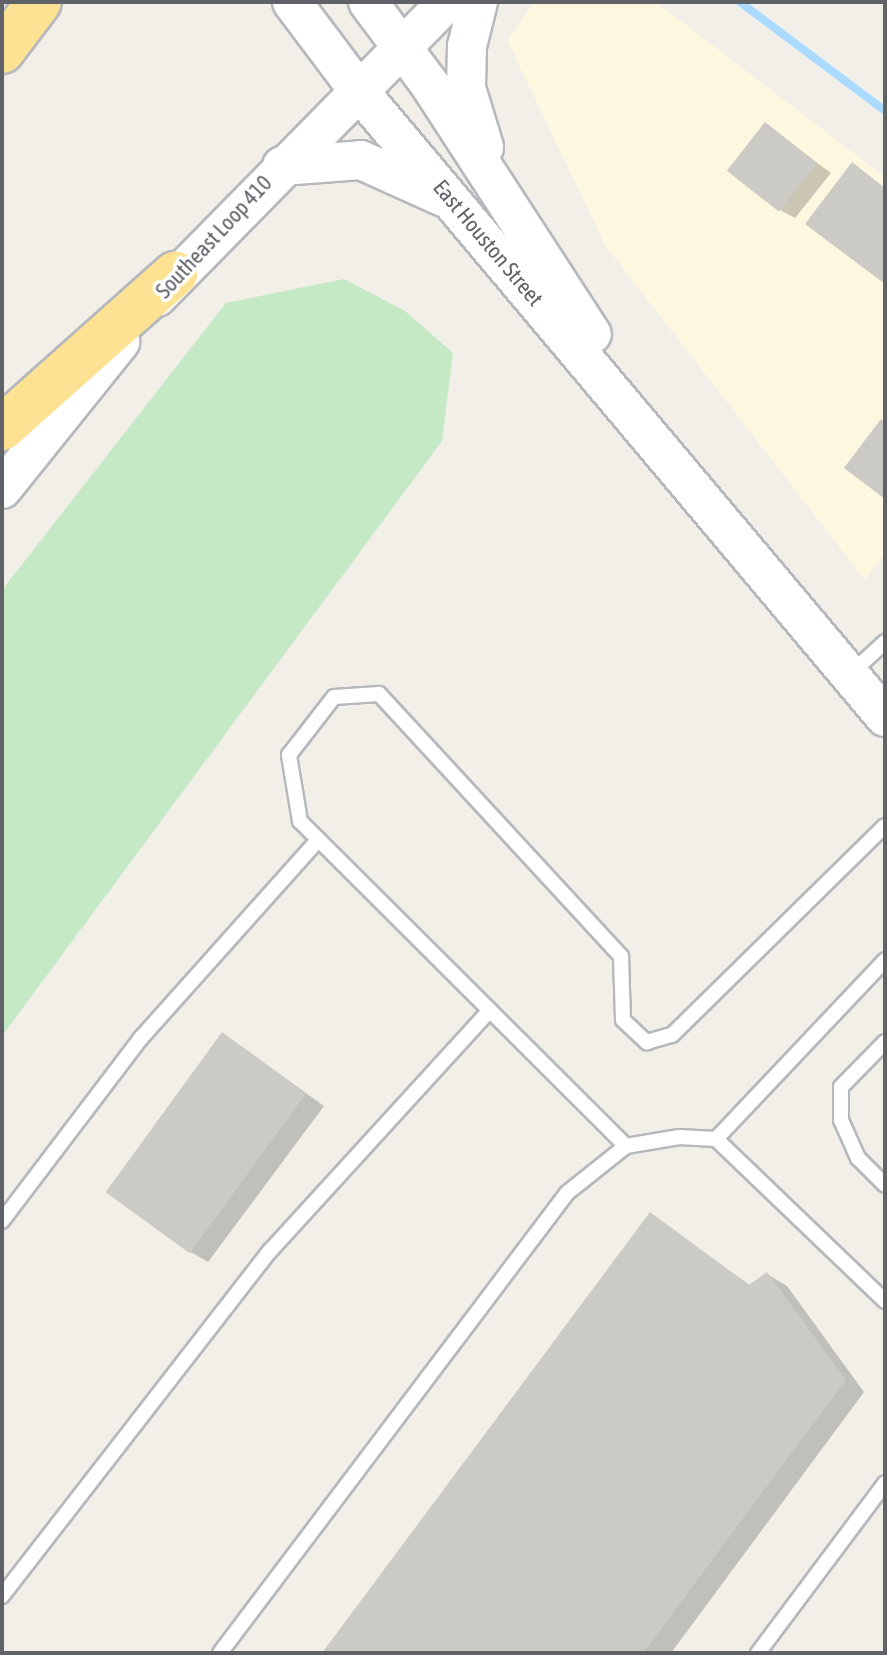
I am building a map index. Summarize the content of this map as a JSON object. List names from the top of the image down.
{
  "streets": {
    "main road": ["Southeast Loop 410", "East Houston Street"]
  },
  "crossings": [
    ["Southeast Loop 410", "East Houston Street"]
  ]
}
